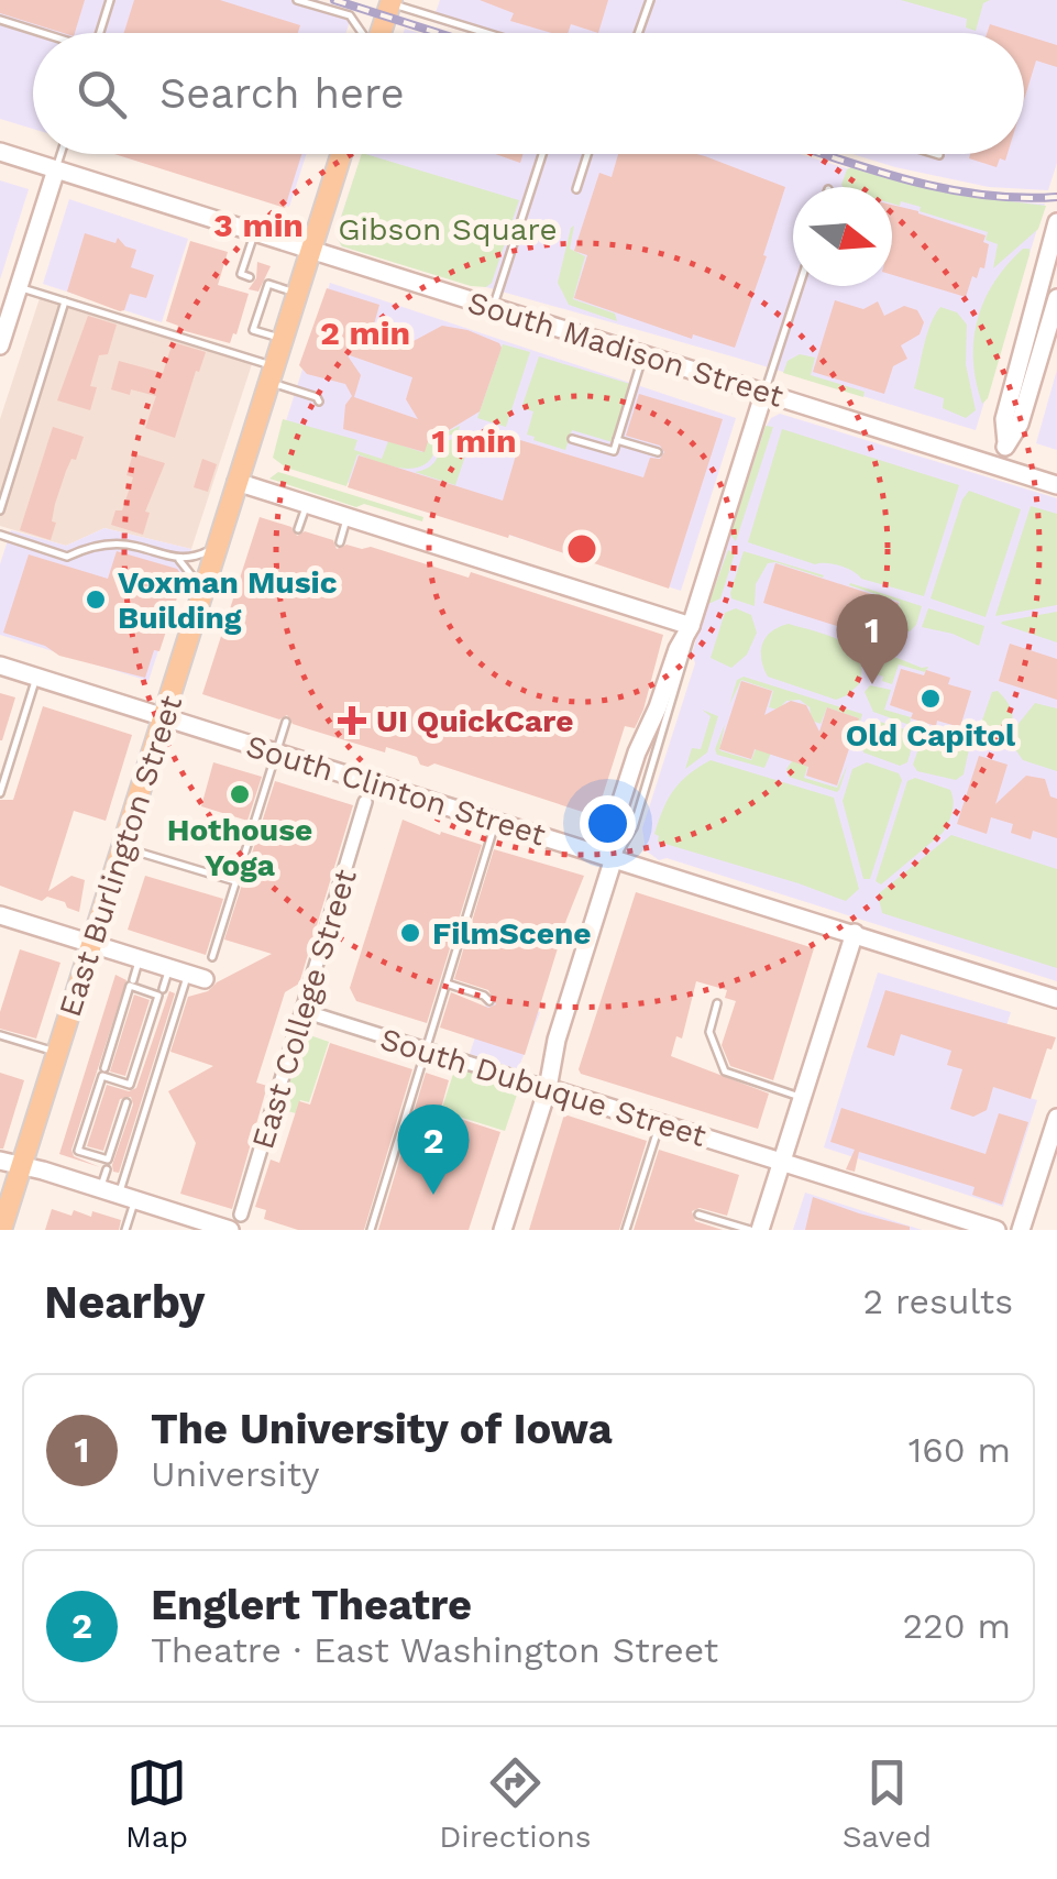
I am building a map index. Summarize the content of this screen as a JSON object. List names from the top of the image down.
{
  "streets": {
    "main road": ["East Burlington Street"],
    "street": [
      "South Madison Street",
      "South Clinton Street",
      "East College Street",
      "South Dubuque Street"
    ]
  },
  "crossings": [
    ["South Madison Street", "East Burlington Street"],
    ["South Clinton Street", "East Burlington Street"],
    ["East College Street", "South Dubuque Street"]
  ],
  "parks": ["Gibson Square"],
  "places": {
    "other": [
      "Voxman Music Building",
      "Old Capitol",
      "Hothouse Yoga",
      "FilmScene"
    ],
    "health": ["UI QuickCare"]
  },
  "north": "right",
  "page": {
    "search": "Search here",
    "pins": ["1", "2"],
    "heading": ["Nearby", "2 results"],
    "list": [
      {
        "mark": "1",
        "name": "The University of Iowa",
        "note": "University",
        "value": "160 m"
      },
      {
        "mark": "2",
        "name": "Englert Theatre",
        "note": "Theatre · East Washington Street",
        "value": "220 m"
      }
    ],
    "nav": ["Map", "Directions", "Saved"]
  },
  "rings": ["3 min", "2 min", "1 min"]
}
